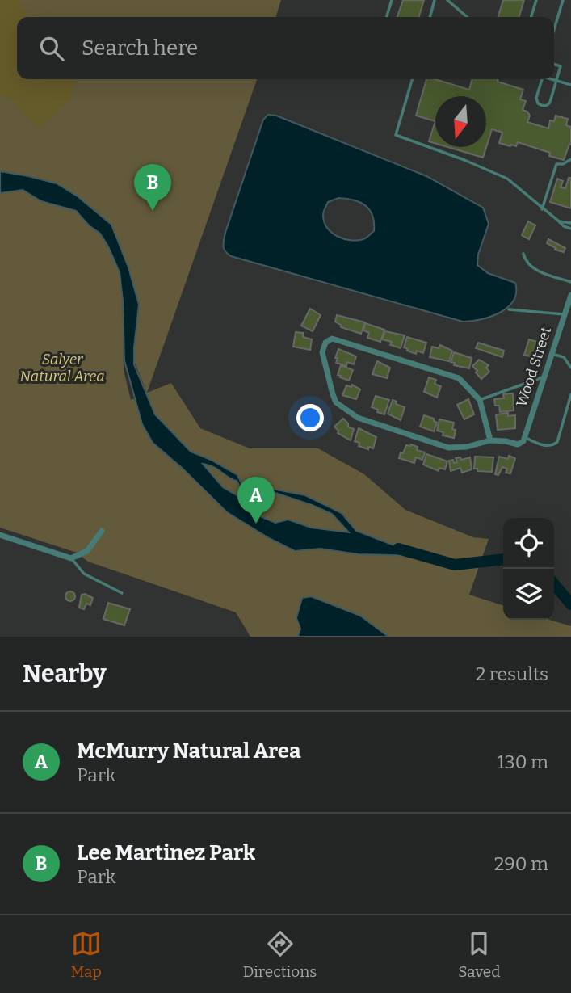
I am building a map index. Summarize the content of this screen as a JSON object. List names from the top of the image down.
{
  "streets": {
    "street": ["Wood Street"]
  },
  "parks": ["Salyer Natural Area"],
  "north": "bottom",
  "page": {
    "search": "Search here",
    "pins": ["B", "A"],
    "heading": ["Nearby", "2 results"],
    "list": [
      {
        "mark": "A",
        "name": "McMurry Natural Area",
        "note": "Park",
        "value": "130 m"
      },
      {
        "mark": "B",
        "name": "Lee Martinez Park",
        "note": "Park",
        "value": "290 m"
      }
    ],
    "nav": ["Map", "Directions", "Saved"]
  }
}
